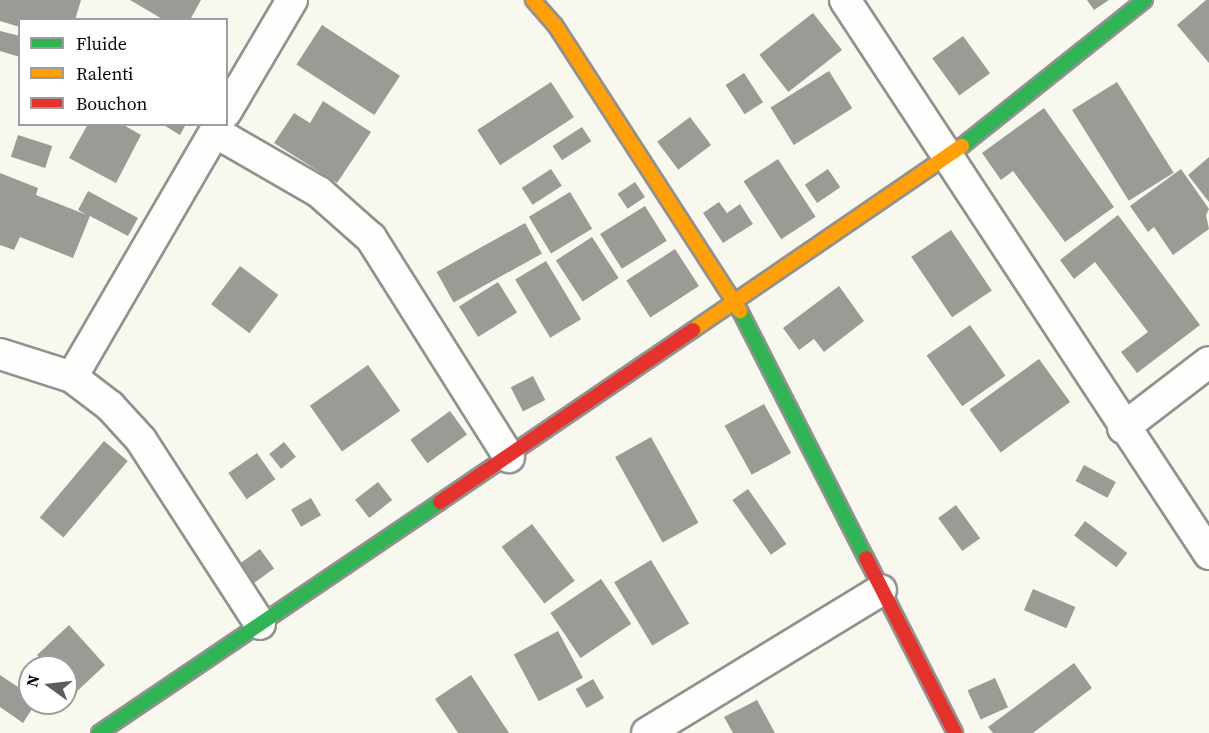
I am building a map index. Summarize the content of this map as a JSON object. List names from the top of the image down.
{
  "legend": ["Fluide", "Ralenti", "Bouchon"],
  "north": "left"
}
